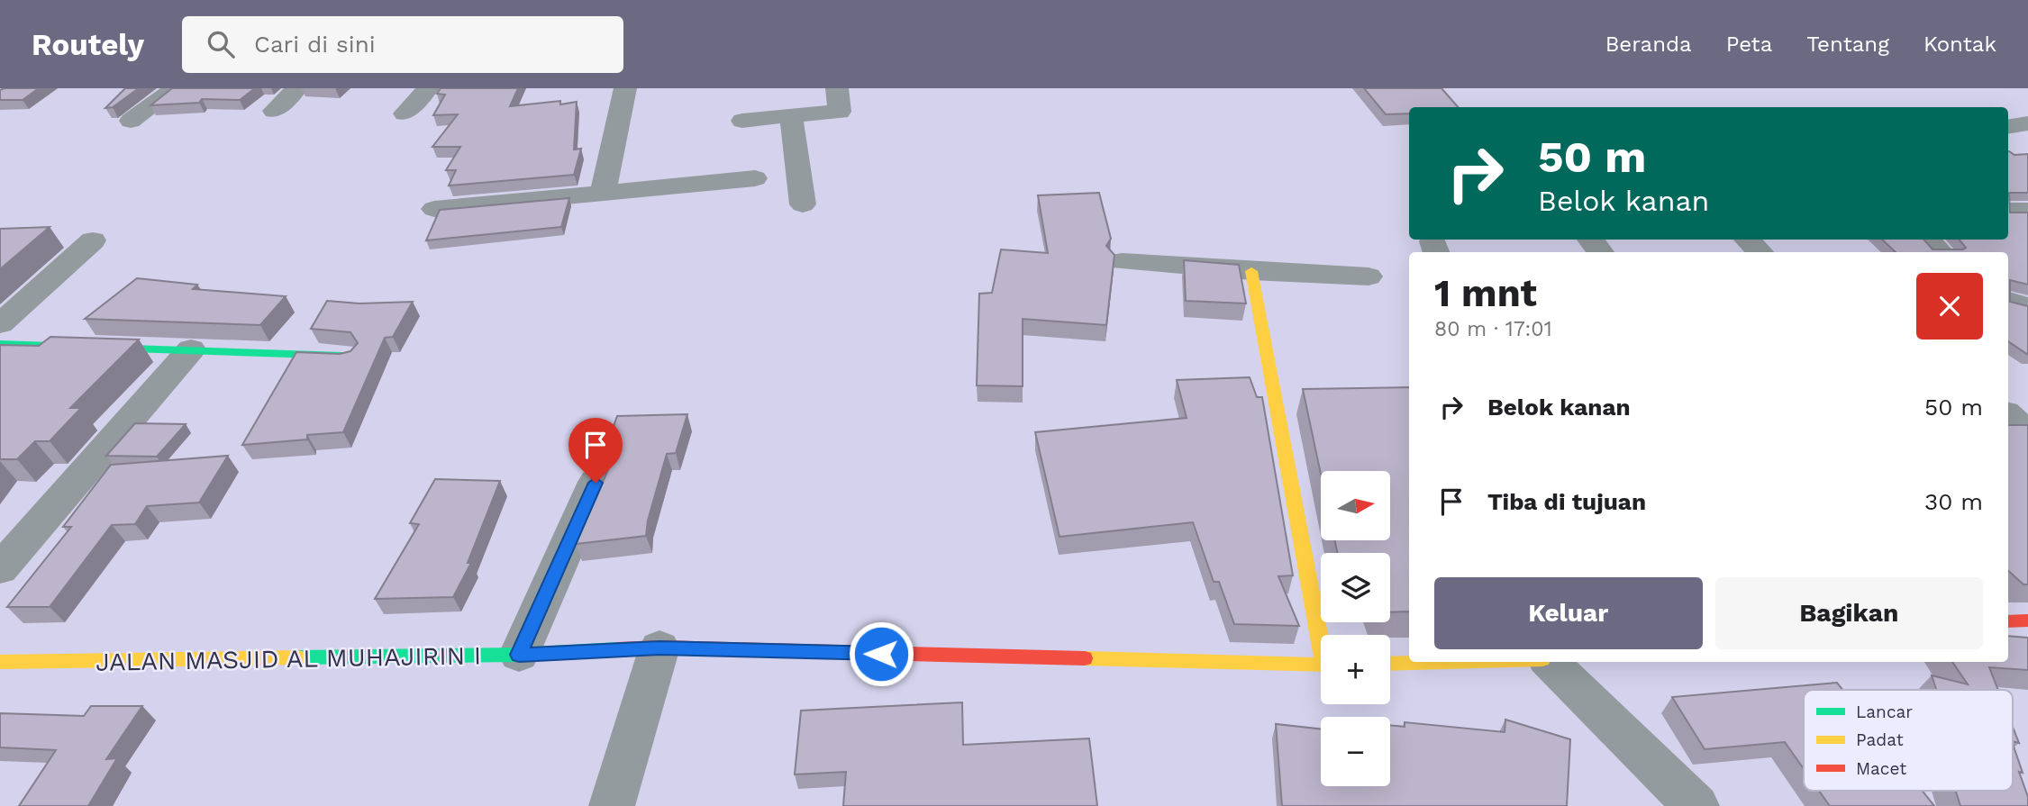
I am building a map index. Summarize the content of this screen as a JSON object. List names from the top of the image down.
{
  "streets": {
    "street": ["JALAN MASJID AL MUHAJIRIN I"]
  },
  "legend": ["Lancar", "Padat", "Macet"],
  "north": "right",
  "page": {
    "header": "Routely",
    "search": "Cari di sini",
    "nav": [
      "Beranda",
      "Peta",
      "Tentang",
      "Kontak"
    ],
    "turn": ["50 m", "Belok kanan"],
    "heading": ["1 mnt", "80 m · 17:01"],
    "list": [
      {
        "name": "Belok kanan",
        "value": "50 m"
      },
      {
        "name": "Tiba di tujuan",
        "value": "30 m"
      }
    ],
    "map_buttons": ["+", "−"],
    "buttons": ["Keluar", "Bagikan"]
  }
}
